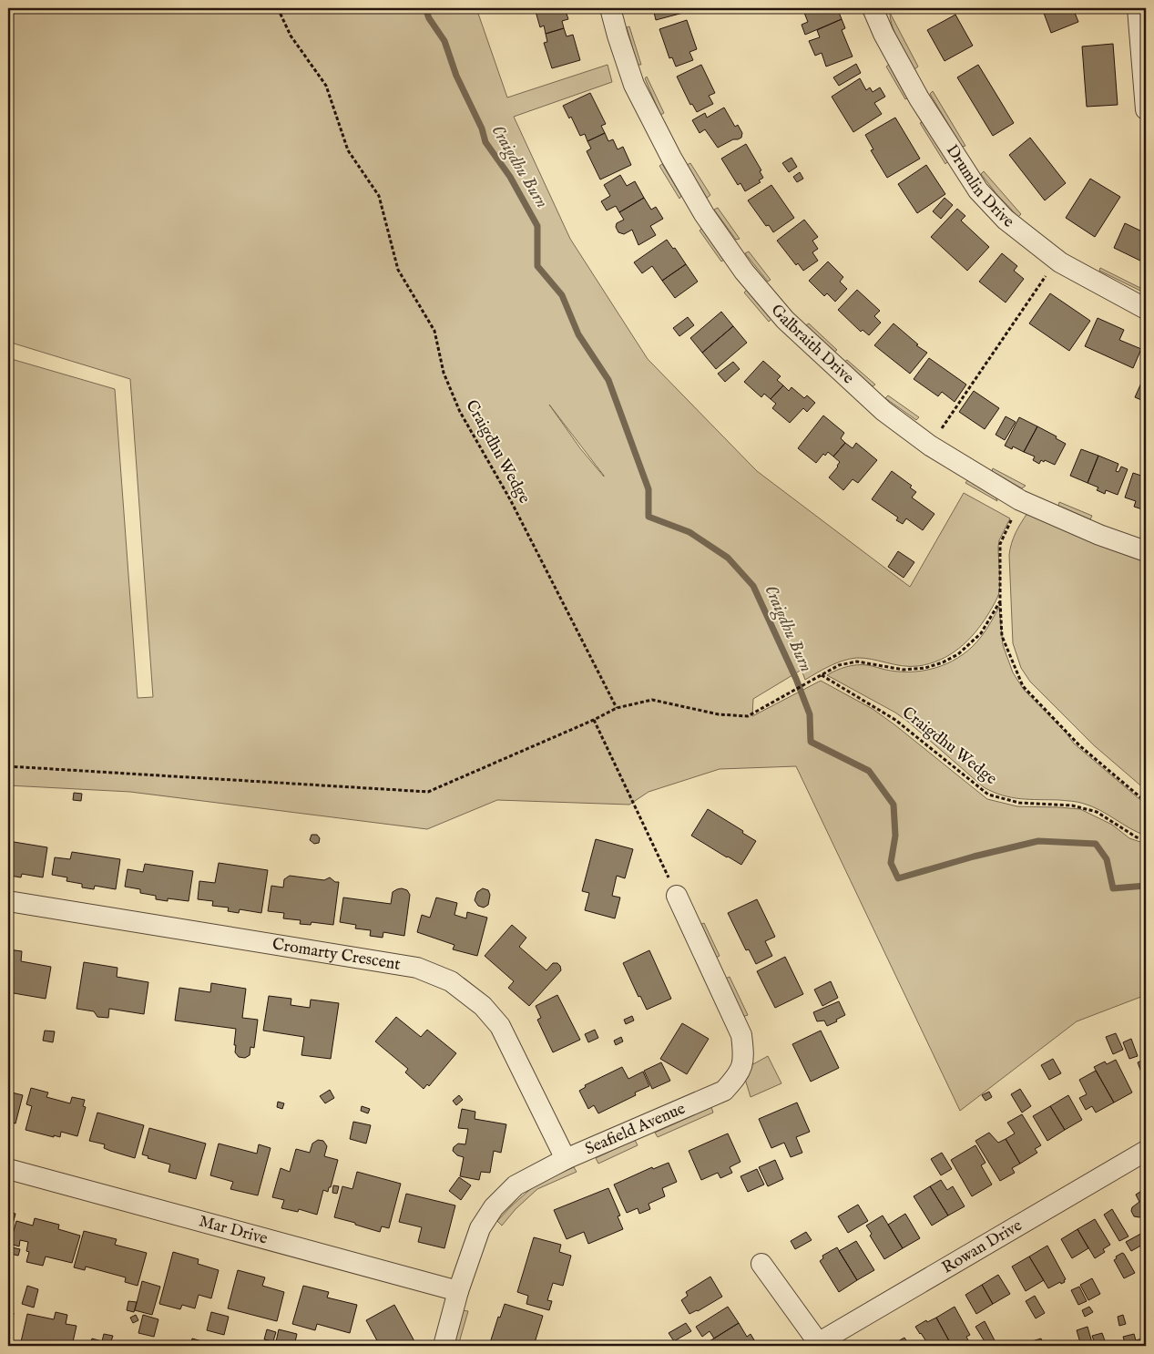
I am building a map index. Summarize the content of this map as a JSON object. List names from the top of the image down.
{
  "streets": {
    "street": [
      "Drumlin Drive",
      "Galbraith Drive",
      "Cromarty Crescent",
      "Seafield Avenue",
      "Mar Drive",
      "Rowan Drive"
    ],
    "path": ["Craigdhu Wedge"]
  },
  "crossings": [
    ["Cromarty Crescent", "Seafield Avenue"],
    ["Seafield Avenue", "Mar Drive"]
  ],
  "water": ["Craigdhu Burn"]
}
